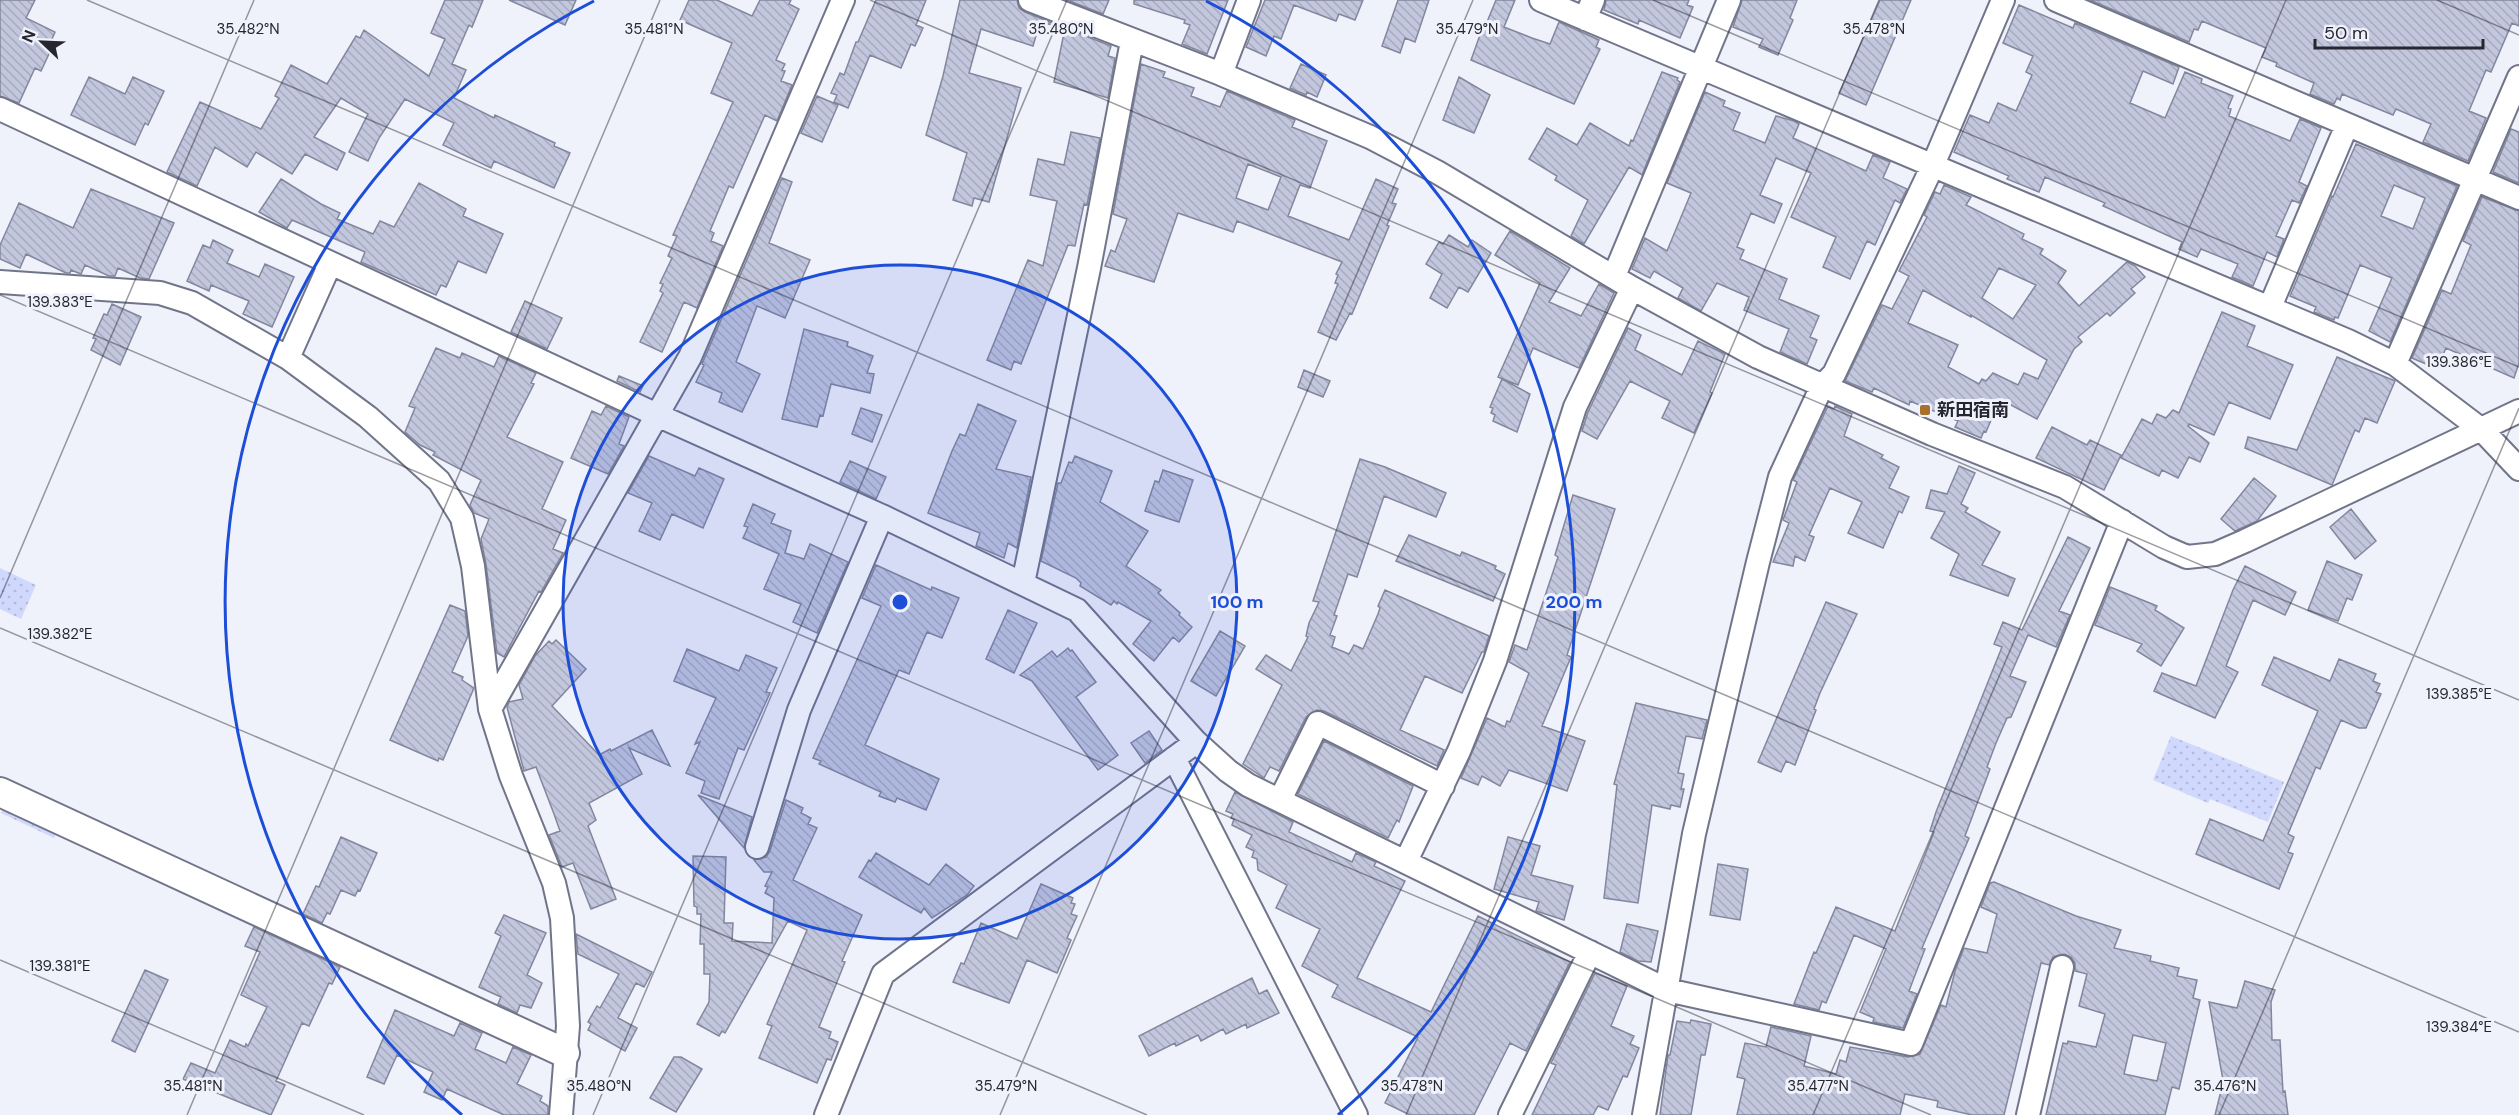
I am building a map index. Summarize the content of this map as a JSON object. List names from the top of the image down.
{
  "places": {
    "transit": ["新田宿南"]
  },
  "scale_bar": "50 m",
  "north": "top left",
  "coordinates": [
    "35.482°N",
    "35.481°N",
    "35.480°N",
    "35.479°N",
    "35.478°N",
    "139.383°E",
    "139.386°E",
    "139.382°E",
    "139.385°E",
    "139.381°E",
    "139.384°E",
    "35.477°N",
    "35.476°N"
  ],
  "rings": ["100 m", "200 m"]
}
